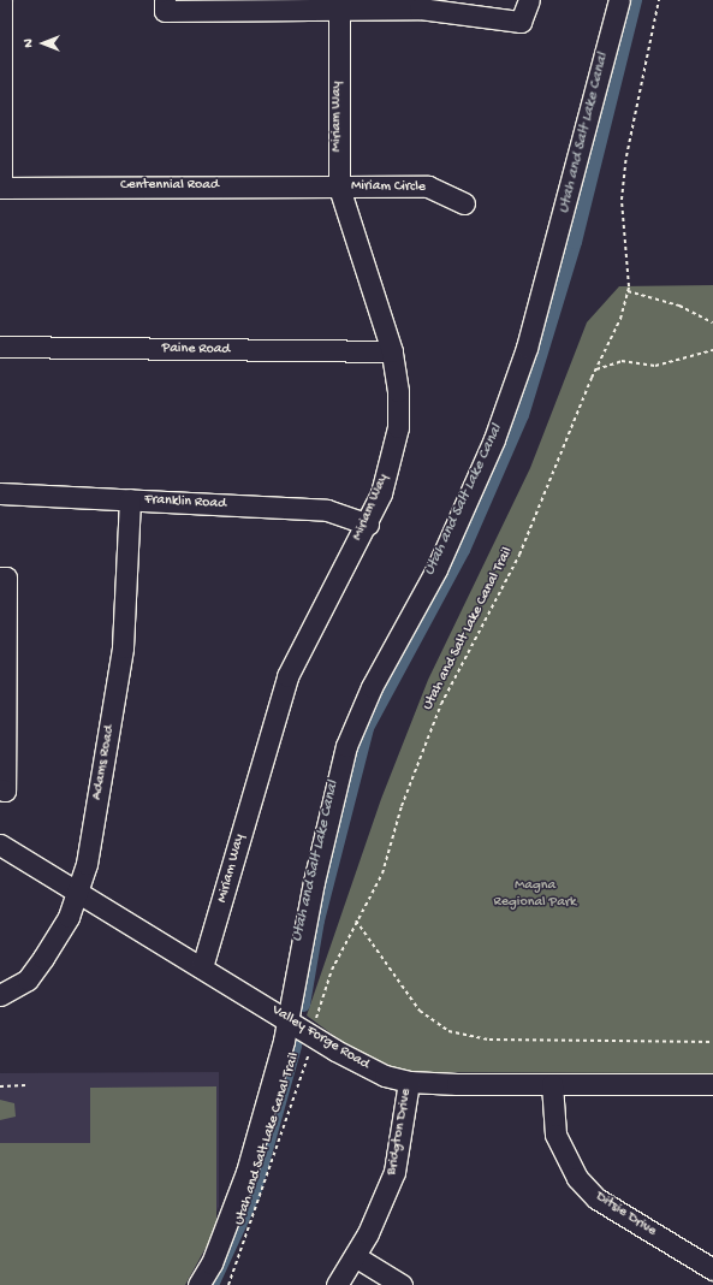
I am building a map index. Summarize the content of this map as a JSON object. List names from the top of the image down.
{
  "streets": {
    "street": [
      "Miriam Way",
      "Centennial Road",
      "Miriam Circle",
      "Paine Road",
      "Franklin Road",
      "Adams Road",
      "Valley Forge Road",
      "Bridgton Drive",
      "Ditsie Drive"
    ],
    "path": ["Utah and Salt Lake Canal Trail"]
  },
  "crossings": [
    ["Miriam Way", "Centennial Road"],
    ["Miriam Way", "Miriam Circle"],
    ["Miriam Way", "Paine Road"],
    ["Miriam Way", "Franklin Road"],
    ["Miriam Way", "Valley Forge Road"],
    ["Centennial Road", "Miriam Circle"],
    ["Franklin Road", "Adams Road"],
    ["Utah and Salt Lake Canal Trail", "Valley Forge Road"],
    ["Adams Road", "Valley Forge Road"],
    ["Valley Forge Road", "Bridgton Drive"],
    ["Valley Forge Road", "Ditsie Drive"]
  ],
  "water": ["Utah and Salt Lake Canal"],
  "parks": ["Magna Regional Park"],
  "north": "left"
}
